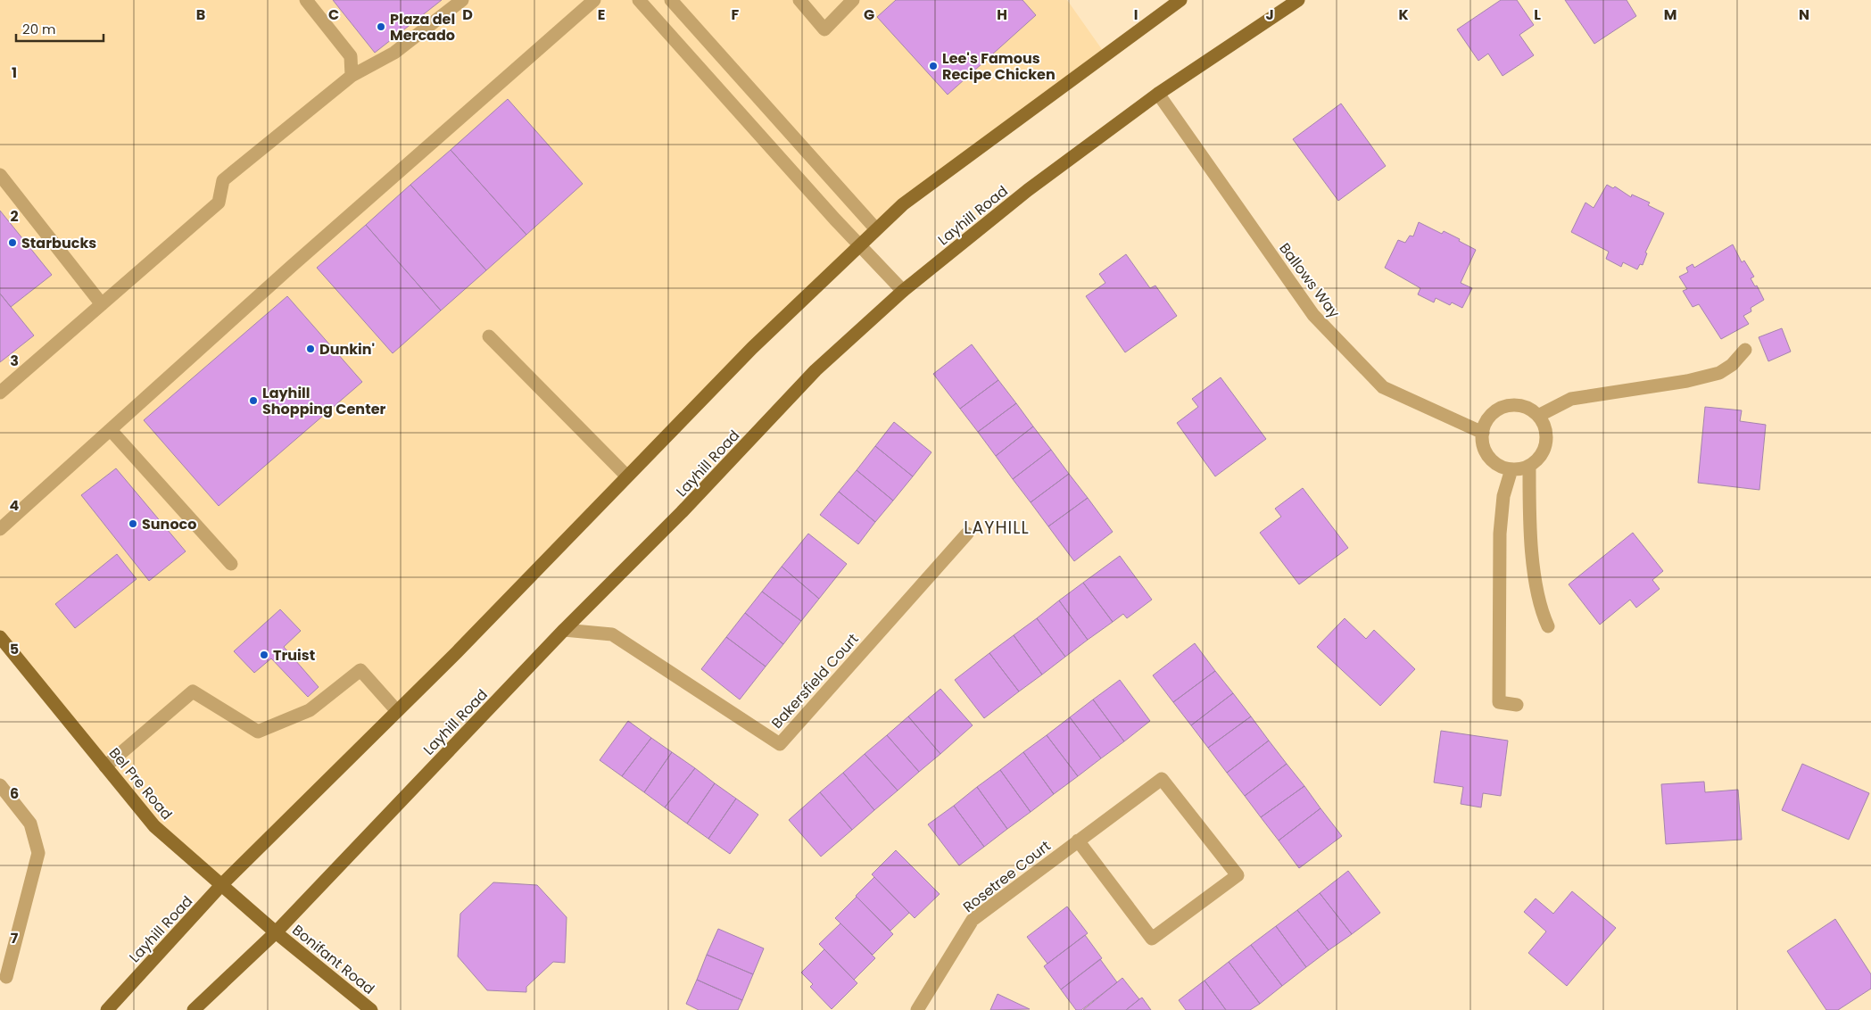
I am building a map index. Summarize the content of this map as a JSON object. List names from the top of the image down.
{
  "streets": {
    "main road": ["Layhill Road", "Bel Pre Road", "Bonifant Road"],
    "street": ["Ballows Way", "Bakersfield Court", "Rosetree Court"]
  },
  "crossings": [
    ["Layhill Road", "Ballows Way"],
    ["Layhill Road", "Bakersfield Court"],
    ["Layhill Road", "Bel Pre Road"],
    ["Layhill Road", "Bonifant Road"],
    ["Bel Pre Road", "Bonifant Road"]
  ],
  "districts": ["LAYHILL"],
  "places": [
    "Plaza del Mercado",
    "Lee's Famous Recipe Chicken",
    "Starbucks",
    "Dunkin'",
    "Layhill Shopping Center",
    "Sunoco",
    "Truist"
  ],
  "scale_bar": "20 m",
  "grid": {
    "columns": [
      "B",
      "C",
      "D",
      "E",
      "F",
      "G",
      "H",
      "I",
      "J",
      "K",
      "L",
      "M",
      "N"
    ],
    "rows": [
      "1",
      "2",
      "3",
      "4",
      "5",
      "6",
      "7"
    ]
  }
}
